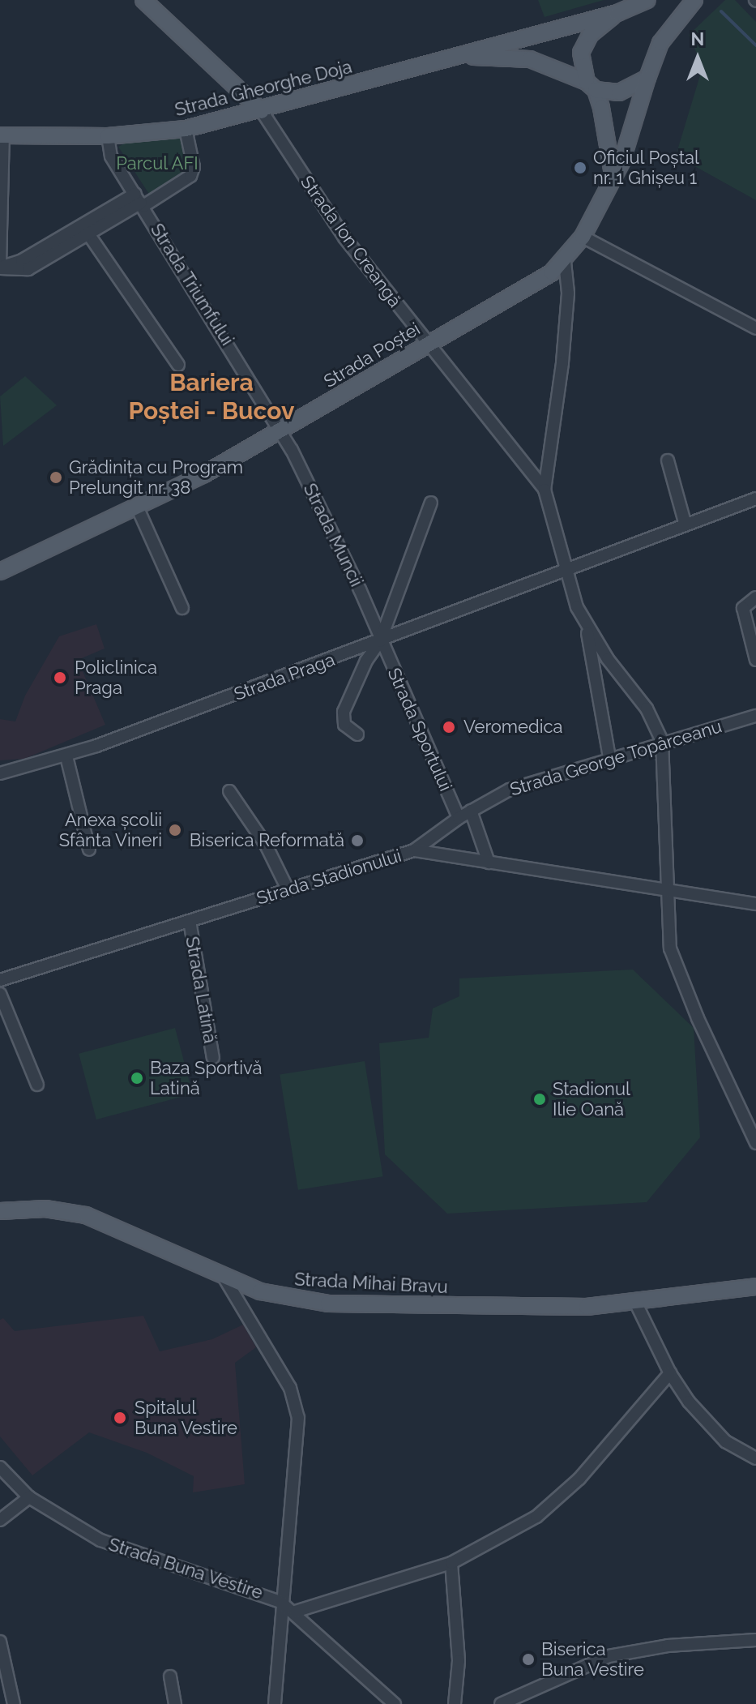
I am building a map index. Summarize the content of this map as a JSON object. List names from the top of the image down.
{
  "streets": {
    "main road": ["Strada Gheorghe Doja", "Strada Poștei", "Strada Mihai Bravu"],
    "street": [
      "Strada Ion Creangă",
      "Strada Triumfului",
      "Strada Muncii",
      "Strada Praga",
      "Strada Sportului",
      "Strada George Topârceanu",
      "Strada Stadionului",
      "Strada Latină",
      "Strada Buna Vestire"
    ]
  },
  "crossings": [
    ["Strada Gheorghe Doja", "Strada Ion Creangă"],
    ["Strada Gheorghe Doja", "Strada Triumfului"],
    ["Strada Ion Creangă", "Strada Poștei"],
    ["Strada Triumfului", "Strada Poștei"],
    ["Strada Triumfului", "Strada Muncii"],
    ["Strada Poștei", "Strada Muncii"],
    ["Strada Muncii", "Strada Praga"],
    ["Strada Muncii", "Strada Sportului"],
    ["Strada Praga", "Strada Sportului"],
    ["Strada Sportului", "Strada George Topârceanu"],
    ["Strada George Topârceanu", "Strada Stadionului"],
    ["Strada Stadionului", "Strada Latină"]
  ],
  "districts": ["Bariera Poștei - Bucov"],
  "parks": ["Parcul AFI"],
  "places": [
    "Oficiul Poștal nr. 1 Ghișeu 1",
    "Grădinița cu Program Prelungit nr. 38",
    "Policlinica Praga",
    "Veromedica",
    "Anexa școlii Sfânta Vineri",
    "Biserica Reformată",
    "Baza Sportivă Latină",
    "Stadionul Ilie Oană",
    "Spitalul Buna Vestire",
    "Biserica Buna Vestire"
  ],
  "north": "top"
}
